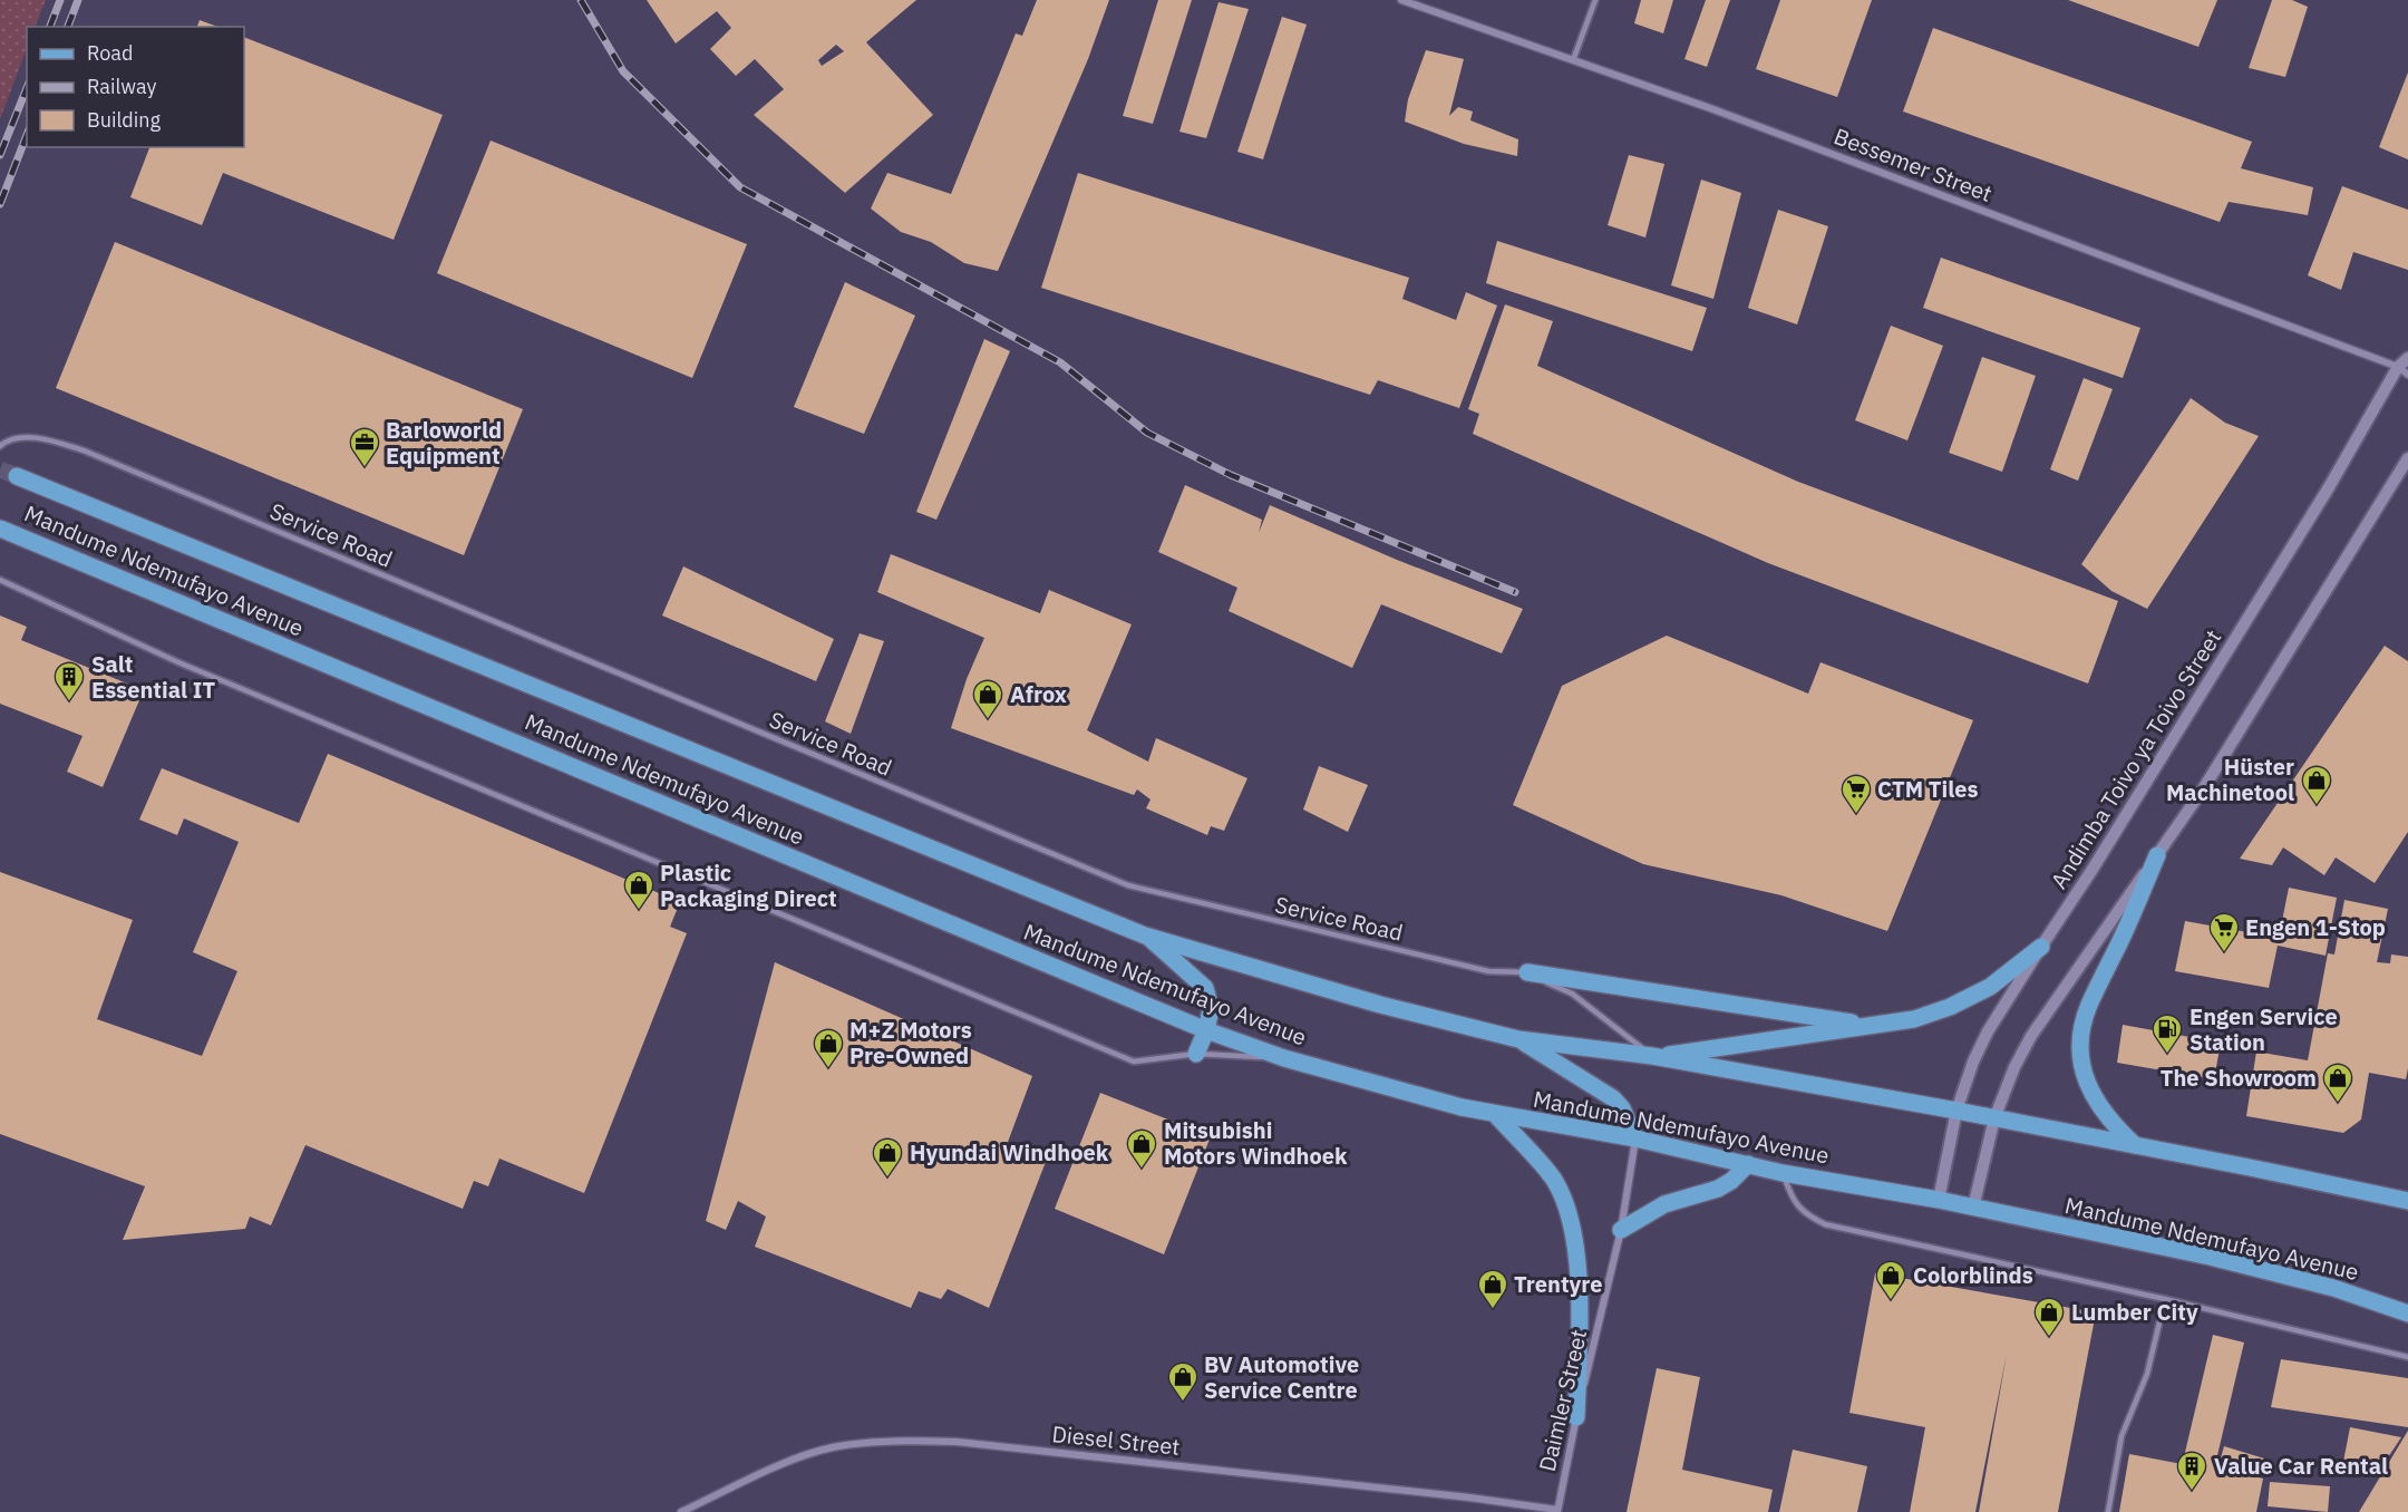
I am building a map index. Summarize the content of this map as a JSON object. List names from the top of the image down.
{
  "streets": {
    "main road": ["Mandume Ndemufayo Avenue"],
    "street": [
      "Bessemer Street",
      "Andimba Toivo ya Toivo Street",
      "Daimler Street",
      "Diesel Street"
    ],
    "lane": ["Service Road"]
  },
  "crossings": [
    ["Bessemer Street", "Andimba Toivo ya Toivo Street"],
    ["Service Road", "Mandume Ndemufayo Avenue"],
    ["Mandume Ndemufayo Avenue", "Andimba Toivo ya Toivo Street"],
    ["Mandume Ndemufayo Avenue", "Daimler Street"],
    ["Daimler Street", "Diesel Street"]
  ],
  "places": {
    "office": ["Barloworld Equipment"],
    "building": ["Salt Essential IT", "Value Car Rental"],
    "shop": [
      "Afrox",
      "Hüster Machinetool",
      "Plastic Packaging Direct",
      "M+Z Motors Pre-Owned",
      "The Showroom",
      "Mitsubishi Motors Windhoek",
      "Hyundai Windhoek",
      "Colorblinds",
      "Trentyre",
      "Lumber City",
      "BV Automotive Service Centre"
    ],
    "supermarket": ["CTM Tiles", "Engen 1-Stop"],
    "fuel station": ["Engen Service Station"]
  },
  "legend": ["Road", "Railway", "Building"]
}
